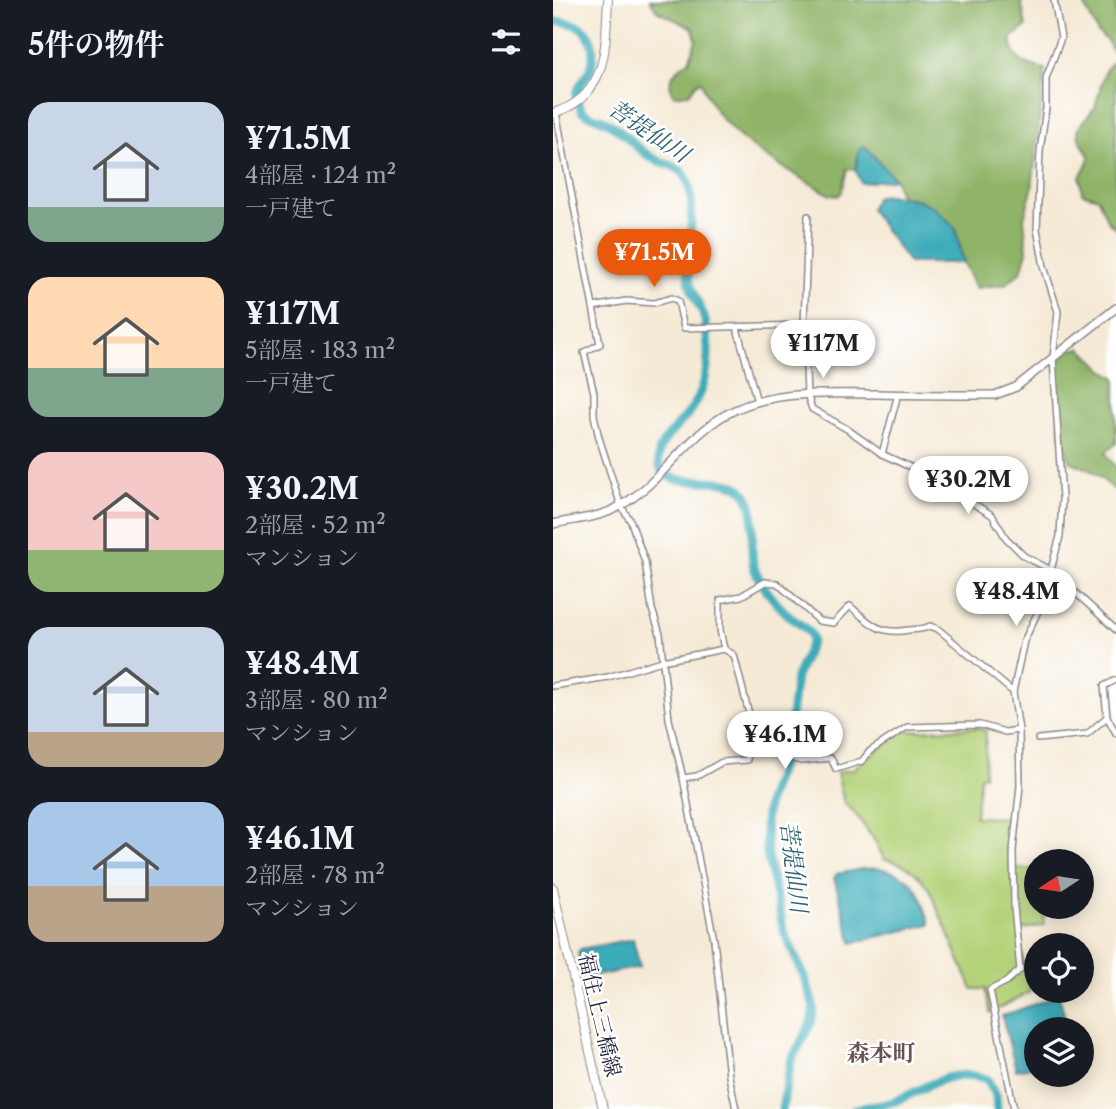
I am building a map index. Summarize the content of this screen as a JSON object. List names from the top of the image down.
{
  "streets": {
    "main road": ["福住上三橋線"]
  },
  "districts": ["森本町"],
  "water": ["菩提仙川"],
  "north": "left",
  "page": {
    "heading": "5件の物件",
    "list": [
      {
        "name": "¥71.5M",
        "note": "4部屋 · 124 m² · 一戸建て"
      },
      {
        "name": "¥117M",
        "note": "5部屋 · 183 m² · 一戸建て"
      },
      {
        "name": "¥30.2M",
        "note": "2部屋 · 52 m² · マンション"
      },
      {
        "name": "¥48.4M",
        "note": "3部屋 · 80 m² · マンション"
      },
      {
        "name": "¥46.1M",
        "note": "2部屋 · 78 m² · マンション"
      }
    ],
    "price": [
      "¥71.5M",
      "¥117M",
      "¥30.2M",
      "¥48.4M",
      "¥46.1M"
    ]
  }
}
